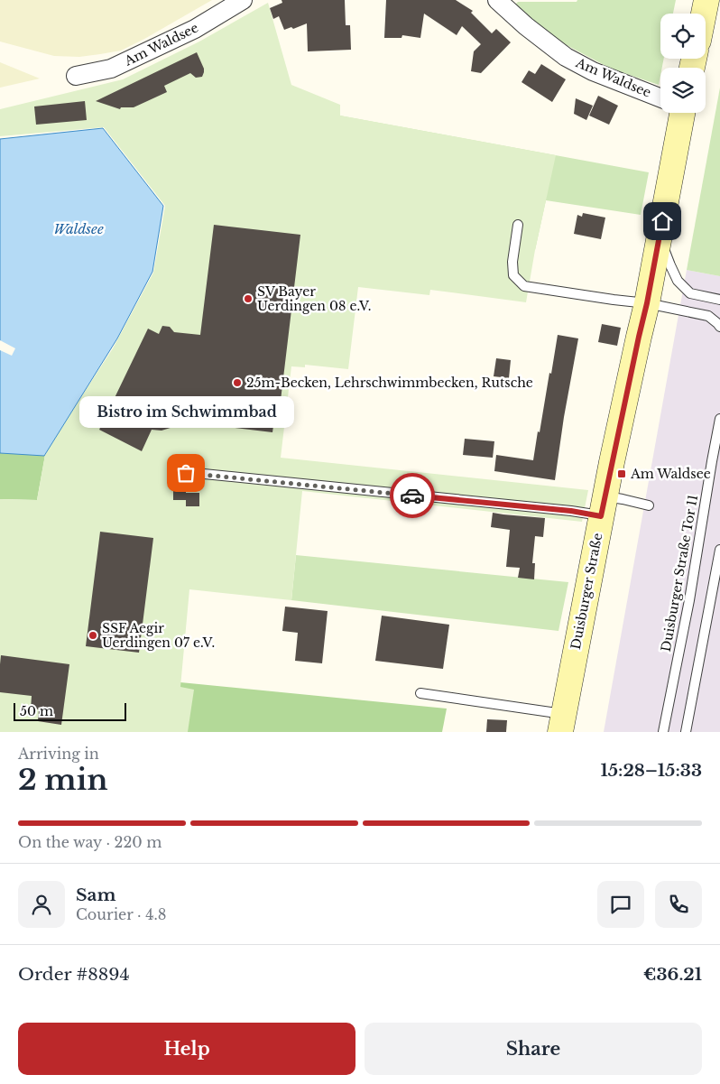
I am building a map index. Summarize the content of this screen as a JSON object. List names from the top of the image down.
{
  "streets": {
    "main road": ["Duisburger Straße"],
    "street": ["Am Waldsee"],
    "lane": ["Duisburger Straße Tor 11"]
  },
  "water": ["Waldsee"],
  "places": {
    "other": [
      "SV Bayer Uerdingen 08 e.V.",
      "25m-Becken, Lehrschwimmbecken, Rutsche",
      "Bistro im Schwimmbad",
      "SSF Aegir Uerdingen 07 e.V."
    ],
    "transit": ["Am Waldsee"]
  },
  "scale_bar": "50 m",
  "page": {
    "bubble": "Bistro im Schwimmbad",
    "scale": "50 m",
    "heading": ["2 min", "Arriving in", "15:28–15:33"],
    "panel": [
      "Sam",
      "Courier · 4.8",
      "Order #8894",
      "€36.21"
    ],
    "bar": "On the way · 220 m",
    "buttons": ["Help", "Share"]
  }
}
